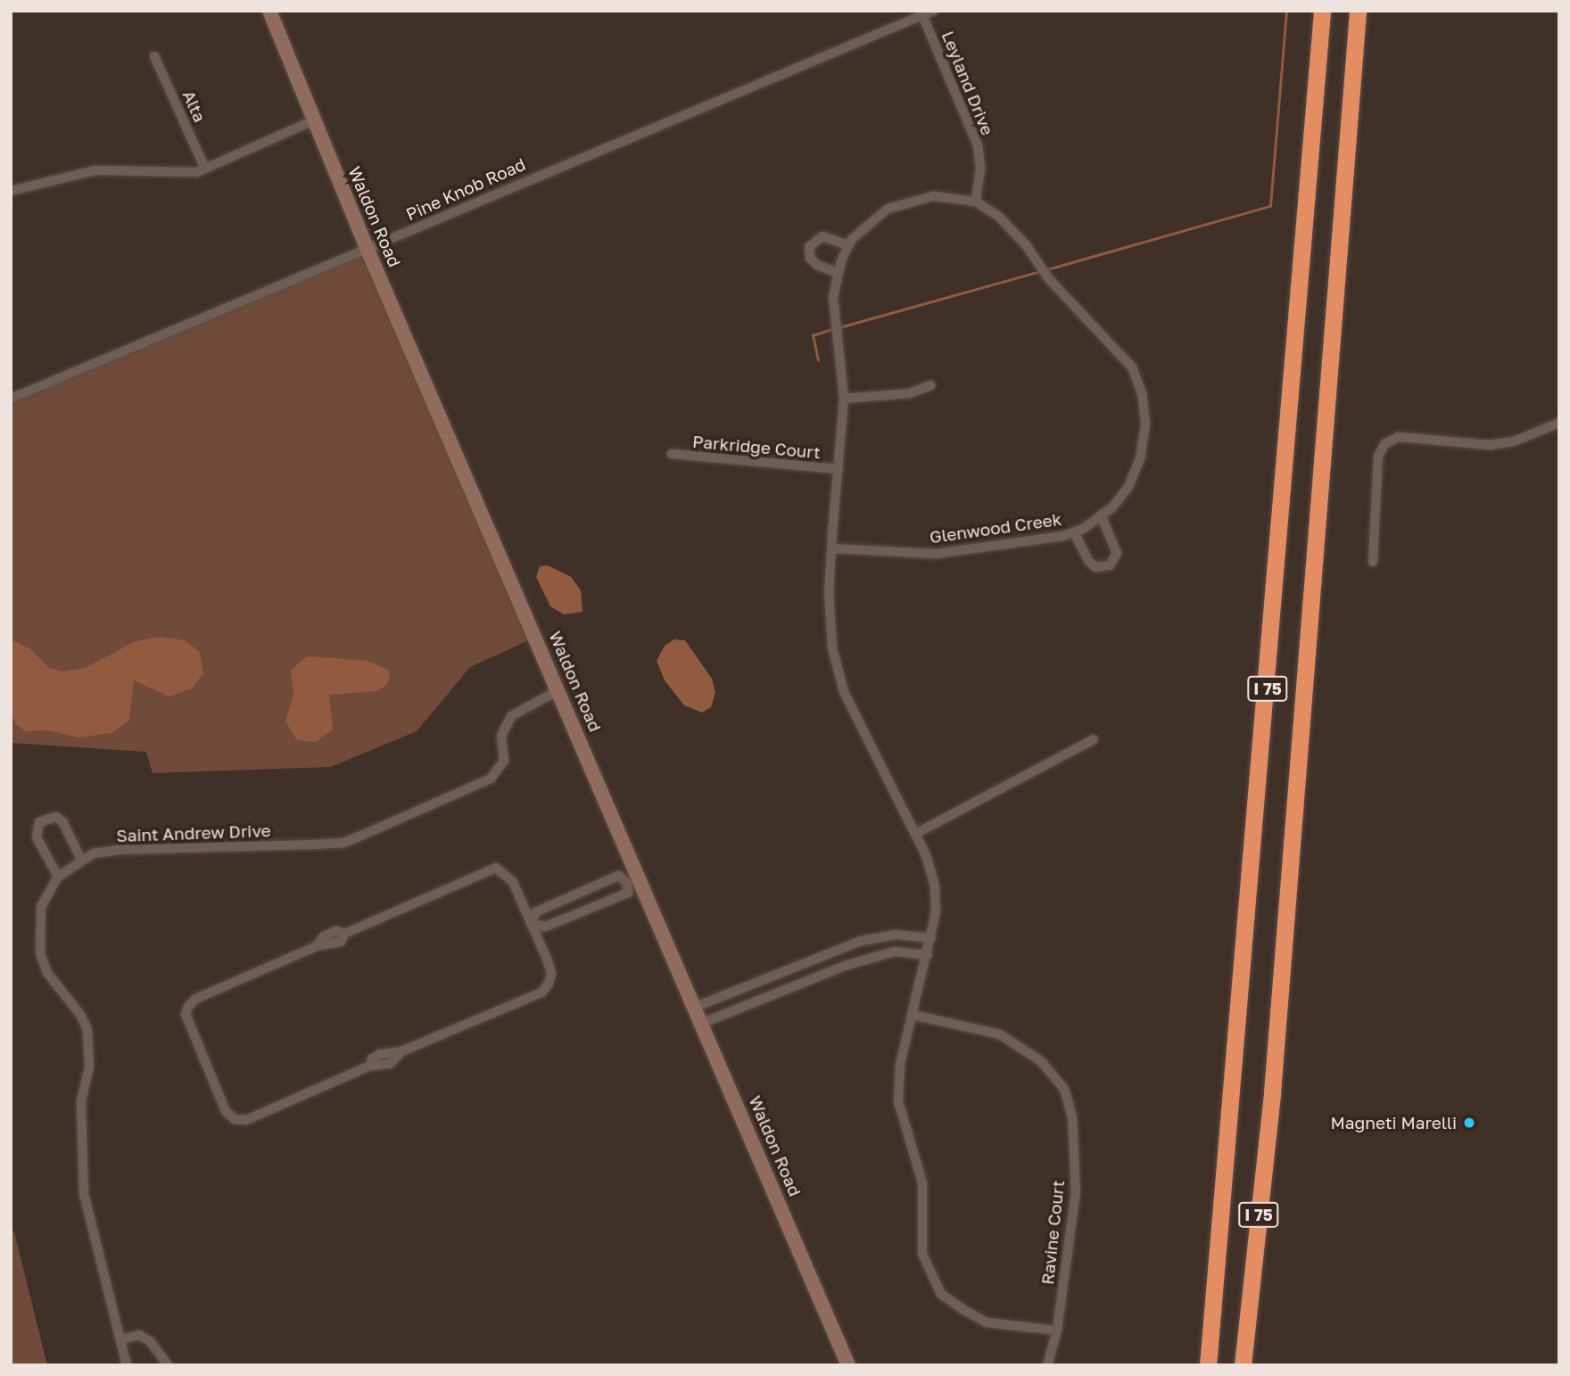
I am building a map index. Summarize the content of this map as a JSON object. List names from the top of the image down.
{
  "streets": {
    "highway": ["I 75"],
    "street": [
      "Leyland Drive",
      "Alta",
      "Pine Knob Road",
      "Waldon Road",
      "Parkridge Court",
      "Glenwood Creek",
      "Saint Andrew Drive",
      "Ravine Court"
    ]
  },
  "crossings": [
    ["Leyland Drive", "Pine Knob Road"],
    ["Leyland Drive", "Glenwood Creek"],
    ["Pine Knob Road", "Waldon Road"],
    ["Waldon Road", "Saint Andrew Drive"],
    ["Parkridge Court", "Glenwood Creek"],
    ["Glenwood Creek", "Ravine Court"]
  ],
  "places": ["Magneti Marelli"]
}
